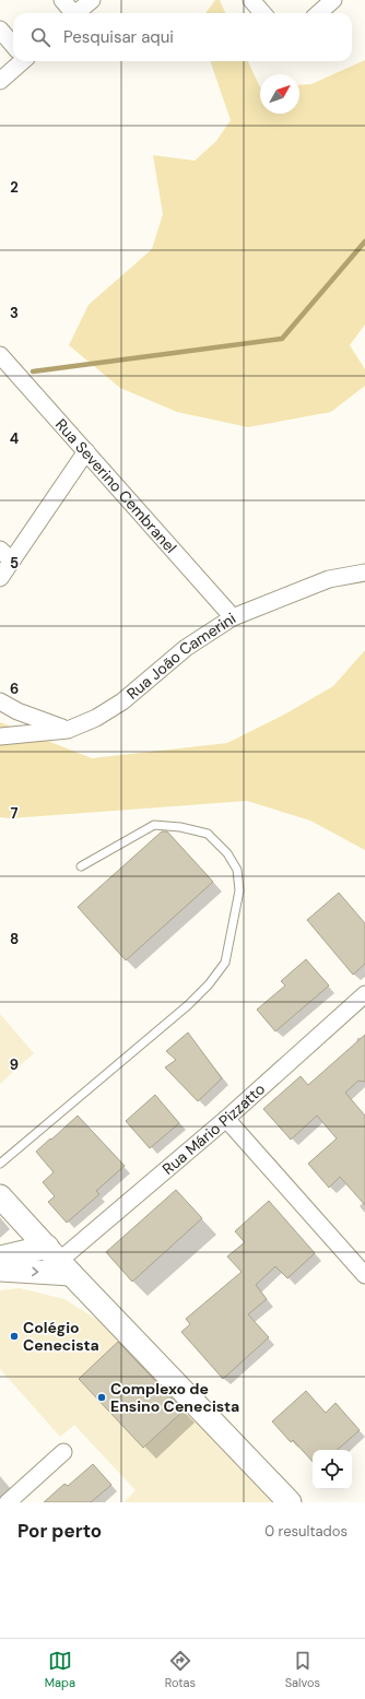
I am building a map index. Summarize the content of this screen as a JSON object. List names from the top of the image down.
{
  "streets": {
    "street": ["Rua Severino Cembranel", "Rua João Camerini", "Rua Mário Pizzatto"]
  },
  "crossings": [
    ["Rua Severino Cembranel", "Rua João Camerini"]
  ],
  "places": ["Colégio Cenecista", "Complexo de Ensino Cenecista"],
  "north": "top right",
  "page": {
    "search": "Pesquisar aqui",
    "heading": ["Por perto", "0 resultados"],
    "nav": ["Mapa", "Rotas", "Salvos"]
  },
  "grid": {
    "rows": [
      "2",
      "3",
      "4",
      "5",
      "6",
      "7",
      "8",
      "9"
    ]
  }
}
